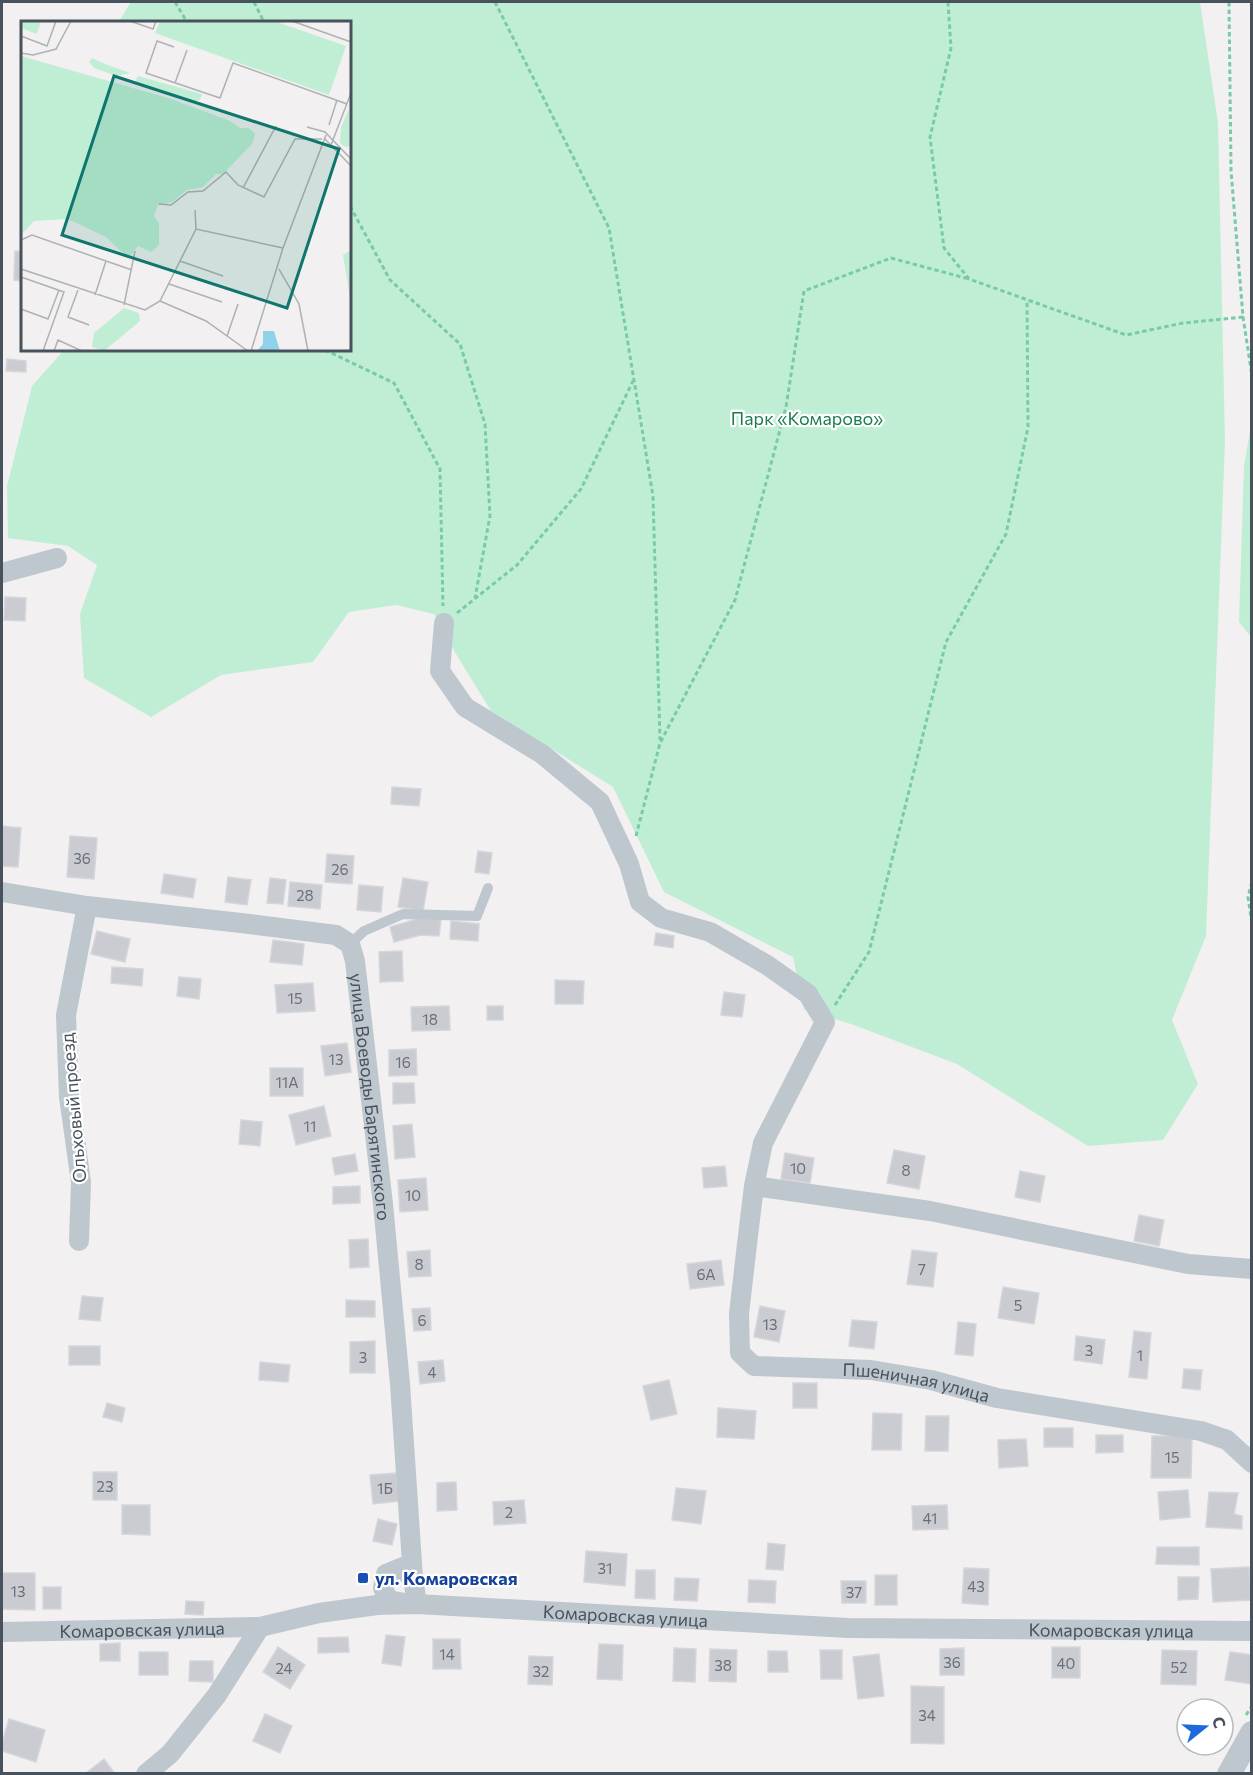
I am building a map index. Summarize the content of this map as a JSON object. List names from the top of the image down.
{
  "streets": {
    "street": [
      "улица Воеводы Барятинского",
      "Ольховый проезд",
      "Пшеничная улица",
      "Комаровская улица"
    ]
  },
  "crossings": [
    ["улица Воеводы Барятинского", "Комаровская улица"]
  ],
  "parks": ["Парк «Комарово»"],
  "places": {
    "transit": ["ул. Комаровская"]
  },
  "house_numbers": [
    "36",
    "26",
    "28",
    "15",
    "18",
    "13",
    "16",
    "11А",
    "11",
    "10",
    "8",
    "10",
    "8",
    "7",
    "6А",
    "5",
    "6",
    "13",
    "3",
    "1",
    "3",
    "4",
    "15",
    "23",
    "1Б",
    "2",
    "41",
    "31",
    "43",
    "13",
    "37",
    "14",
    "36",
    "40",
    "38",
    "52",
    "24",
    "32",
    "34"
  ],
  "north": "right"
}
